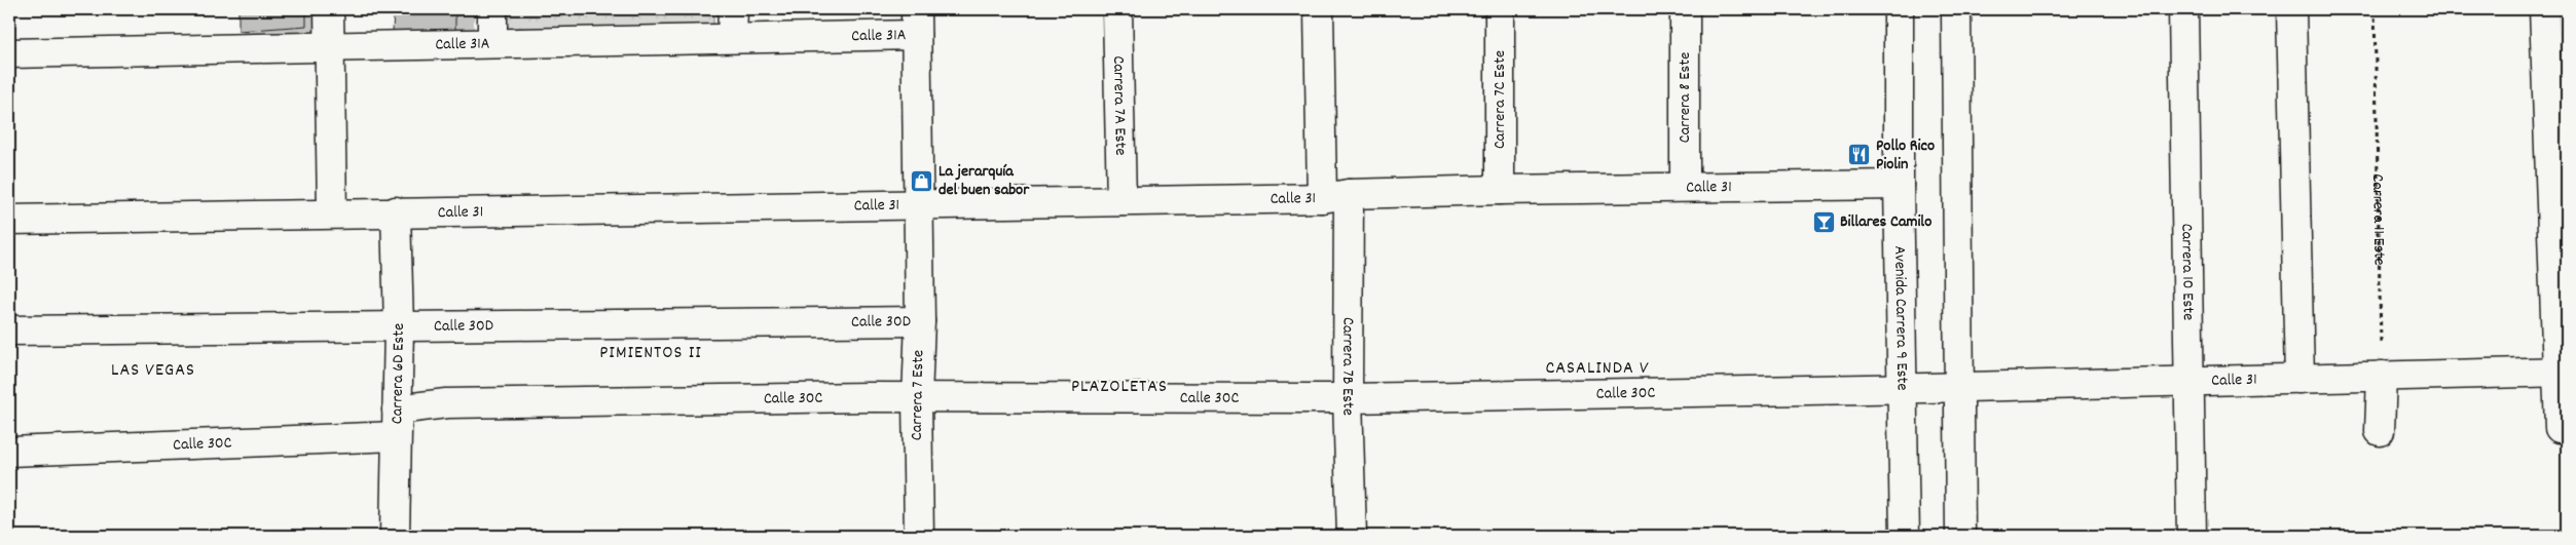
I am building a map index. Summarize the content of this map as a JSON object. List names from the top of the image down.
{
  "streets": {
    "street": [
      "Calle 31A",
      "Carrera 8 Este",
      "Carrera 7C Este",
      "Carrera 7A Este",
      "Calle 31",
      "Carrera 10 Este",
      "Avenida Carrera 9 Este",
      "Calle 30D",
      "Carrera 7B Este",
      "Carrera 6D Este",
      "Calle 30C",
      "Carrera 7 Este"
    ],
    "path": ["Carrera 11 Este"]
  },
  "crossings": [
    ["Calle 31A", "Carrera 7 Este"],
    ["Carrera 8 Este", "Calle 31"],
    ["Carrera 7C Este", "Calle 31"],
    ["Carrera 7A Este", "Calle 31"],
    ["Calle 31", "Carrera 11 Este"],
    ["Calle 31", "Carrera 10 Este"],
    ["Calle 31", "Avenida Carrera 9 Este"],
    ["Calle 31", "Carrera 7B Este"],
    ["Calle 31", "Carrera 6D Este"],
    ["Calle 31", "Calle 30C"],
    ["Calle 31", "Carrera 7 Este"],
    ["Avenida Carrera 9 Este", "Calle 30C"],
    ["Calle 30D", "Carrera 6D Este"],
    ["Calle 30D", "Carrera 7 Este"],
    ["Carrera 7B Este", "Calle 30C"],
    ["Carrera 6D Este", "Calle 30C"],
    ["Calle 30C", "Carrera 7 Este"]
  ],
  "districts": [
    "PIMIENTOS II",
    "CASALINDA V",
    "LAS VEGAS",
    "PLAZOLETAS"
  ],
  "places": {
    "restaurant": ["Pollo Rico Piolin"],
    "shop": ["La jerarquía del buen sabor"],
    "bar": ["Billares Camilo"]
  }
}
